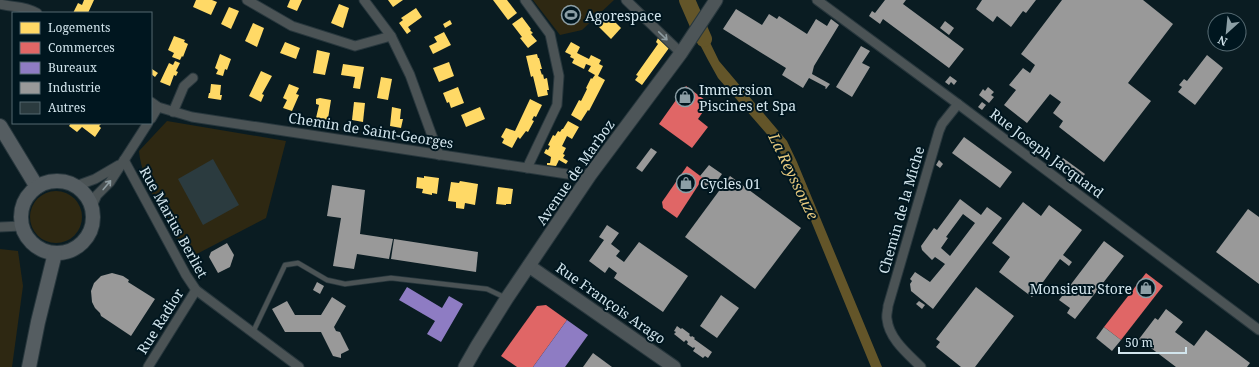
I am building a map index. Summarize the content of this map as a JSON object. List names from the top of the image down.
{
  "streets": {
    "main road": ["Avenue de Marboz", "Rue François Arago"],
    "street": [
      "Chemin de Saint-Georges",
      "Rue Joseph Jacquard",
      "Chemin de la Miche",
      "Rue Marius Berliet",
      "Rue Radior"
    ]
  },
  "crossings": [
    ["Chemin de Saint-Georges", "Avenue de Marboz"],
    ["Rue Joseph Jacquard", "Chemin de la Miche"],
    ["Avenue de Marboz", "Rue François Arago"],
    ["Rue Marius Berliet", "Rue Radior"]
  ],
  "water": ["La Reyssouze"],
  "places": {
    "sports": ["Agorespace"],
    "shop": ["Immersion Piscines et Spa", "Cycles 01", "Monsieur Store"]
  },
  "legend": [
    "Logements",
    "Commerces",
    "Bureaux",
    "Industrie",
    "Autres"
  ],
  "scale_bar": "50 m",
  "north": "bottom left"
}
